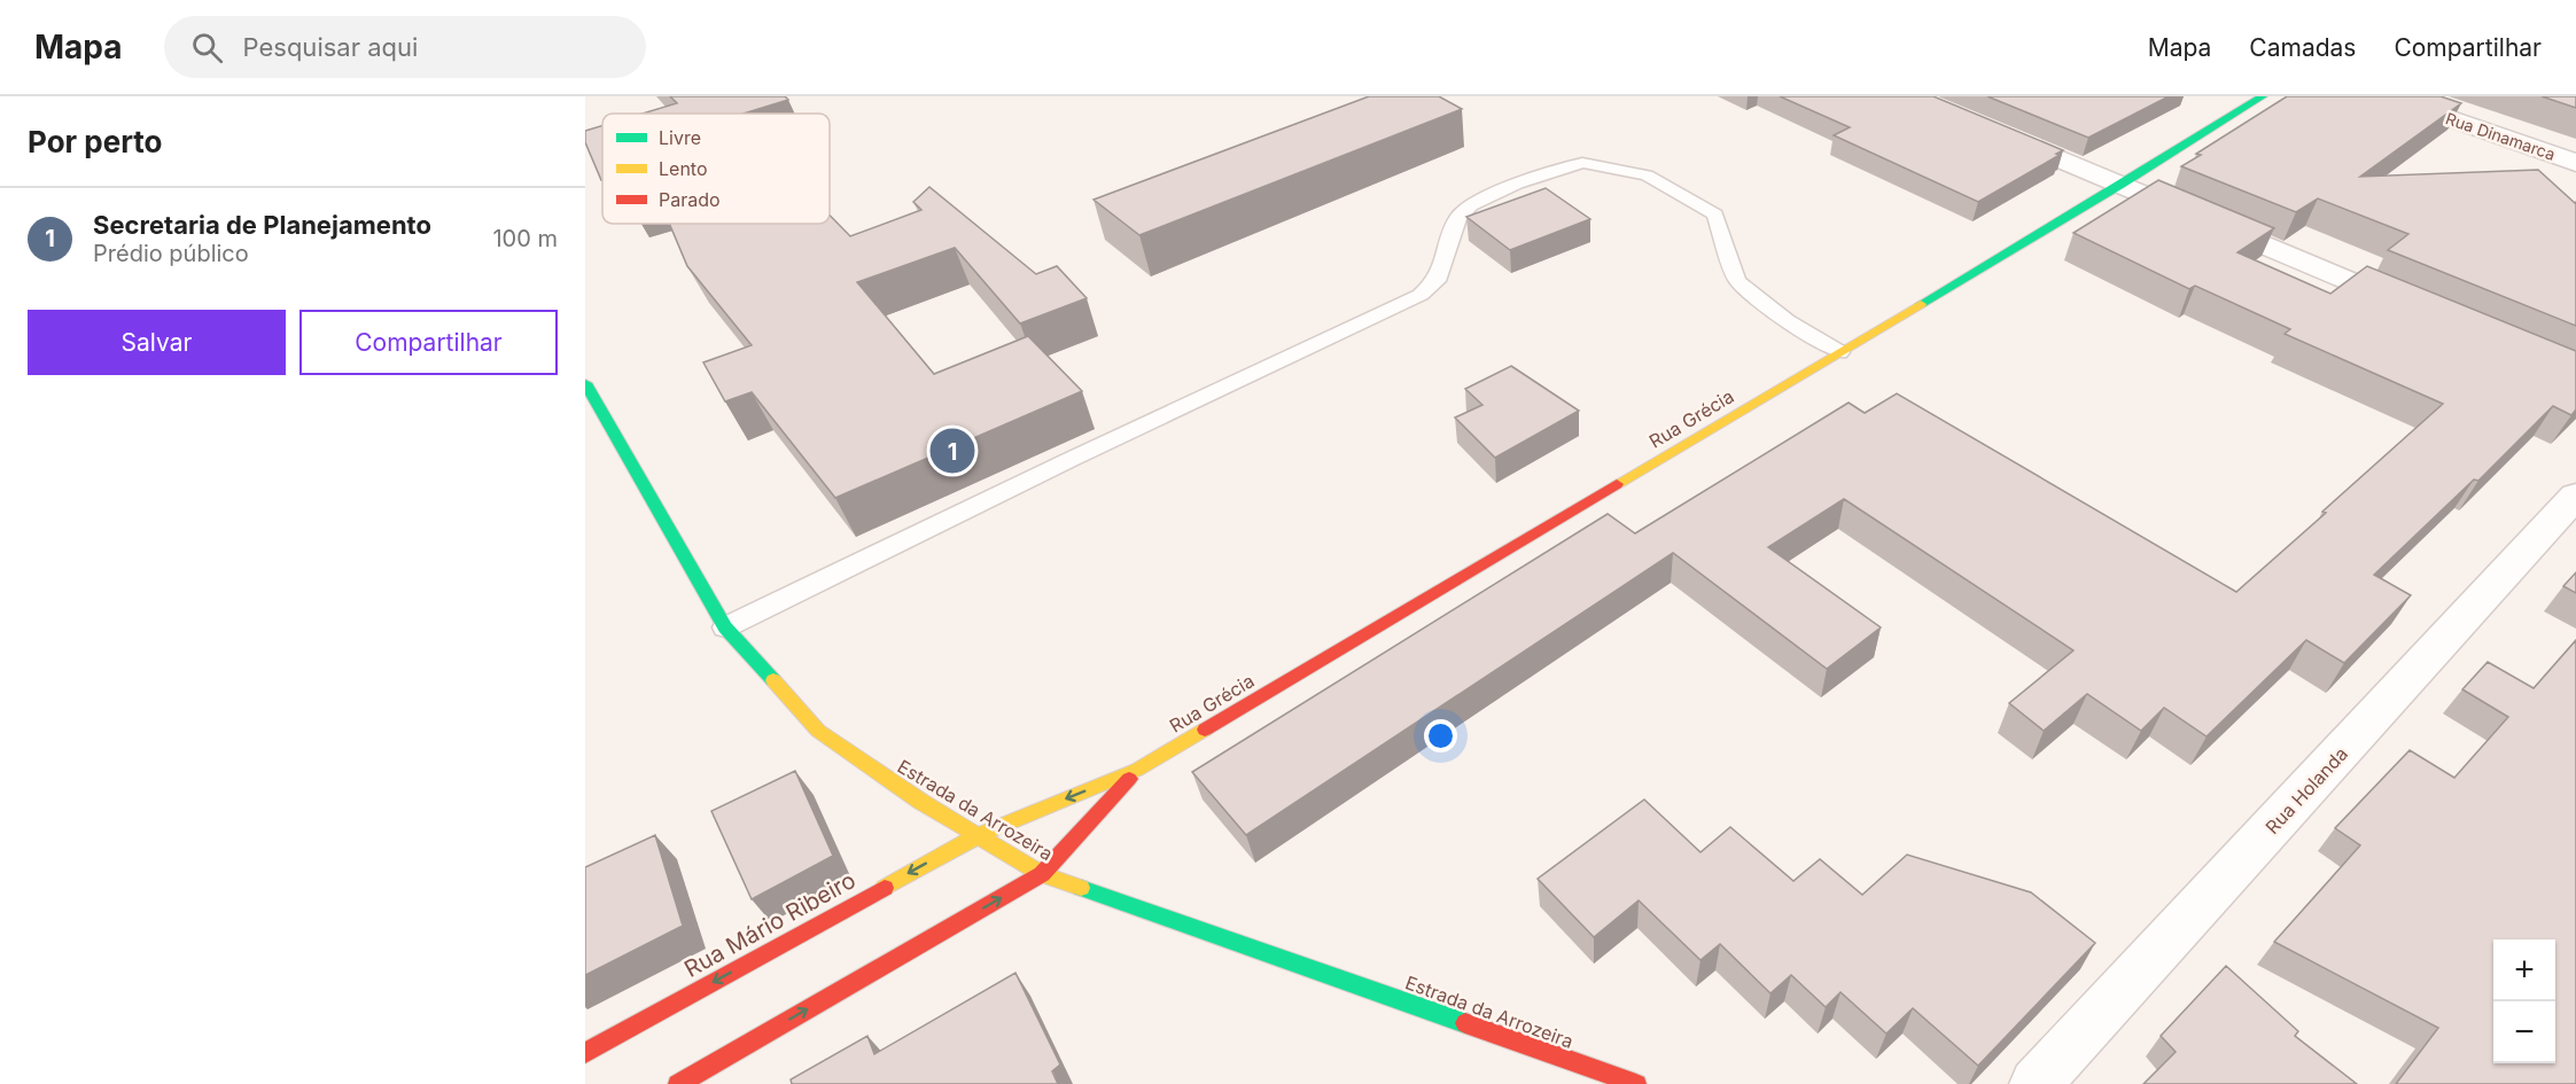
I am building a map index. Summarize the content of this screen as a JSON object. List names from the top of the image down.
{
  "streets": {
    "main road": ["Rua Grécia", "Estrada da Arrozeira", "Rua Mário Ribeiro"],
    "street": ["Rua Dinamarca", "Rua Holanda"]
  },
  "crossings": [
    ["Rua Grécia", "Estrada da Arrozeira"],
    ["Rua Grécia", "Rua Mário Ribeiro"],
    ["Estrada da Arrozeira", "Rua Mário Ribeiro"]
  ],
  "legend": ["Livre", "Lento", "Parado"],
  "page": {
    "header": "Mapa",
    "search": "Pesquisar aqui",
    "nav": ["Mapa", "Camadas", "Compartilhar"],
    "heading": "Por perto",
    "list": [
      {
        "mark": "1",
        "name": "Secretaria de Planejamento",
        "note": "Prédio público",
        "value": "100 m"
      }
    ],
    "buttons": ["Salvar", "Compartilhar"],
    "pins": "1",
    "map_buttons": ["+", "−"]
  }
}
